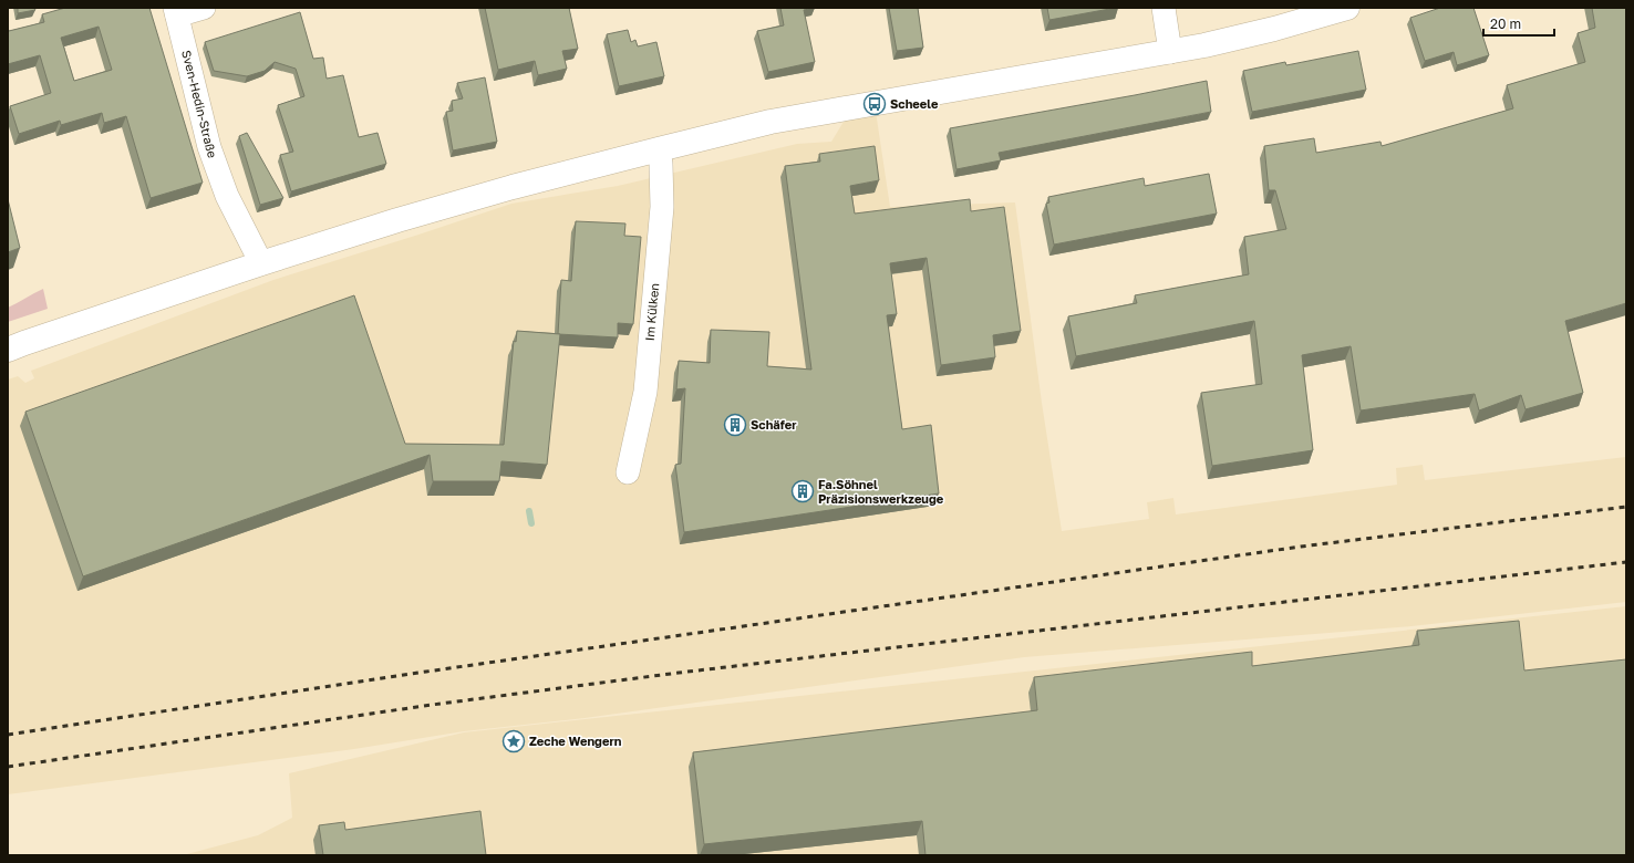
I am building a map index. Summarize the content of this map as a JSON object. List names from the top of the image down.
{
  "streets": {
    "street": ["Sven-Hedin-Straße", "Im Külken"]
  },
  "places": {
    "bus stop": ["Scheele"],
    "building": ["Schäfer", "Fa.Söhnel Präzisionswerkzeuge"],
    "place": ["Zeche Wengern"]
  },
  "scale_bar": "20 m"
}
